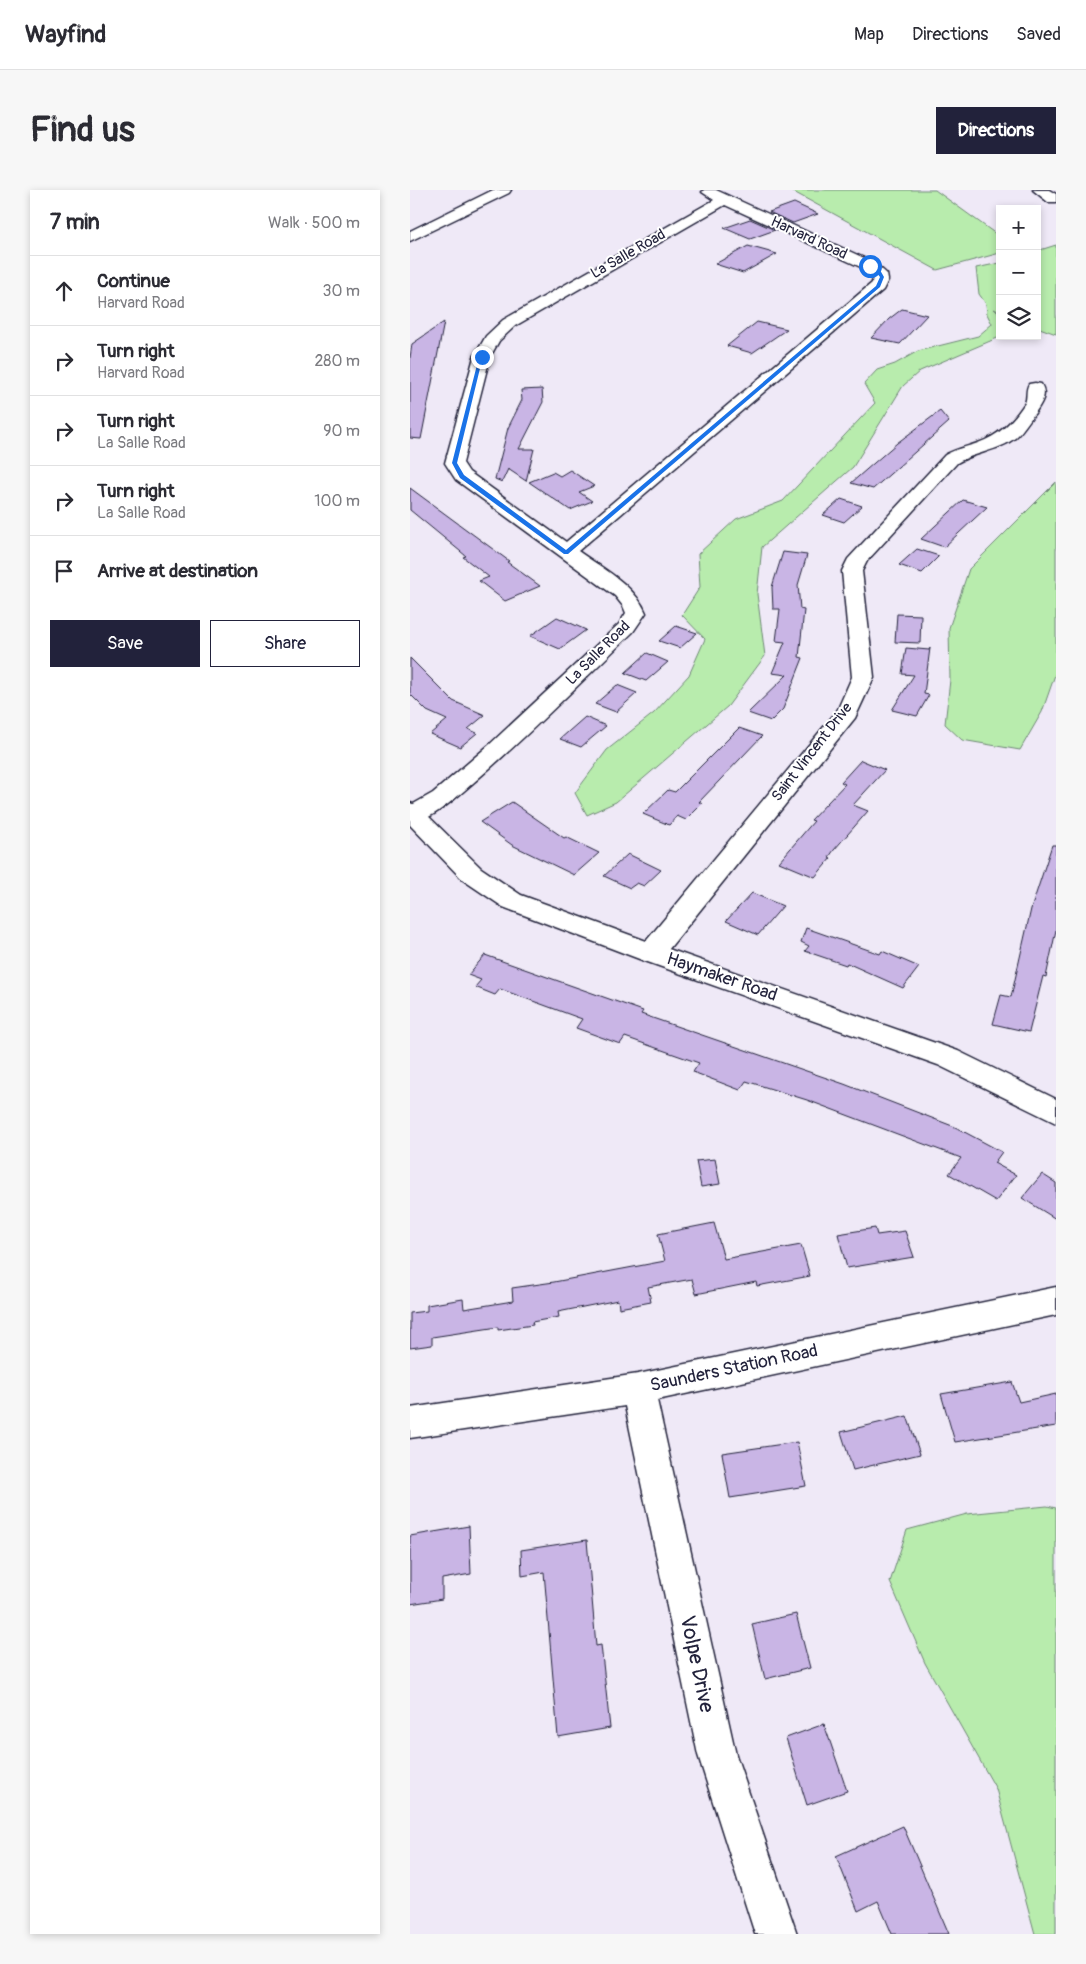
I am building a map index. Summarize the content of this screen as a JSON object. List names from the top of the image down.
{
  "streets": {
    "street": [
      "Harvard Road",
      "La Salle Road",
      "Saint Vincent Drive",
      "Haymaker Road",
      "Saunders Station Road",
      "Volpe Drive"
    ]
  },
  "crossings": [
    ["Harvard Road", "La Salle Road"],
    ["La Salle Road", "Haymaker Road"],
    ["Saint Vincent Drive", "Haymaker Road"],
    ["Saunders Station Road", "Volpe Drive"]
  ],
  "page": {
    "header": "Wayfind",
    "nav": ["Map", "Directions", "Saved"],
    "buttons": [
      "Directions",
      ["Save", "Share"]
    ],
    "title": "Find us",
    "heading": ["7 min", "Walk · 500 m"],
    "map_buttons": ["+", "−"],
    "list": [
      ["Continue", "Harvard Road", "30 m"],
      ["Turn right", "Harvard Road", "280 m"],
      ["Turn right", "La Salle Road", "90 m"],
      ["Turn right", "La Salle Road", "100 m"],
      "Arrive at destination"
    ]
  }
}
